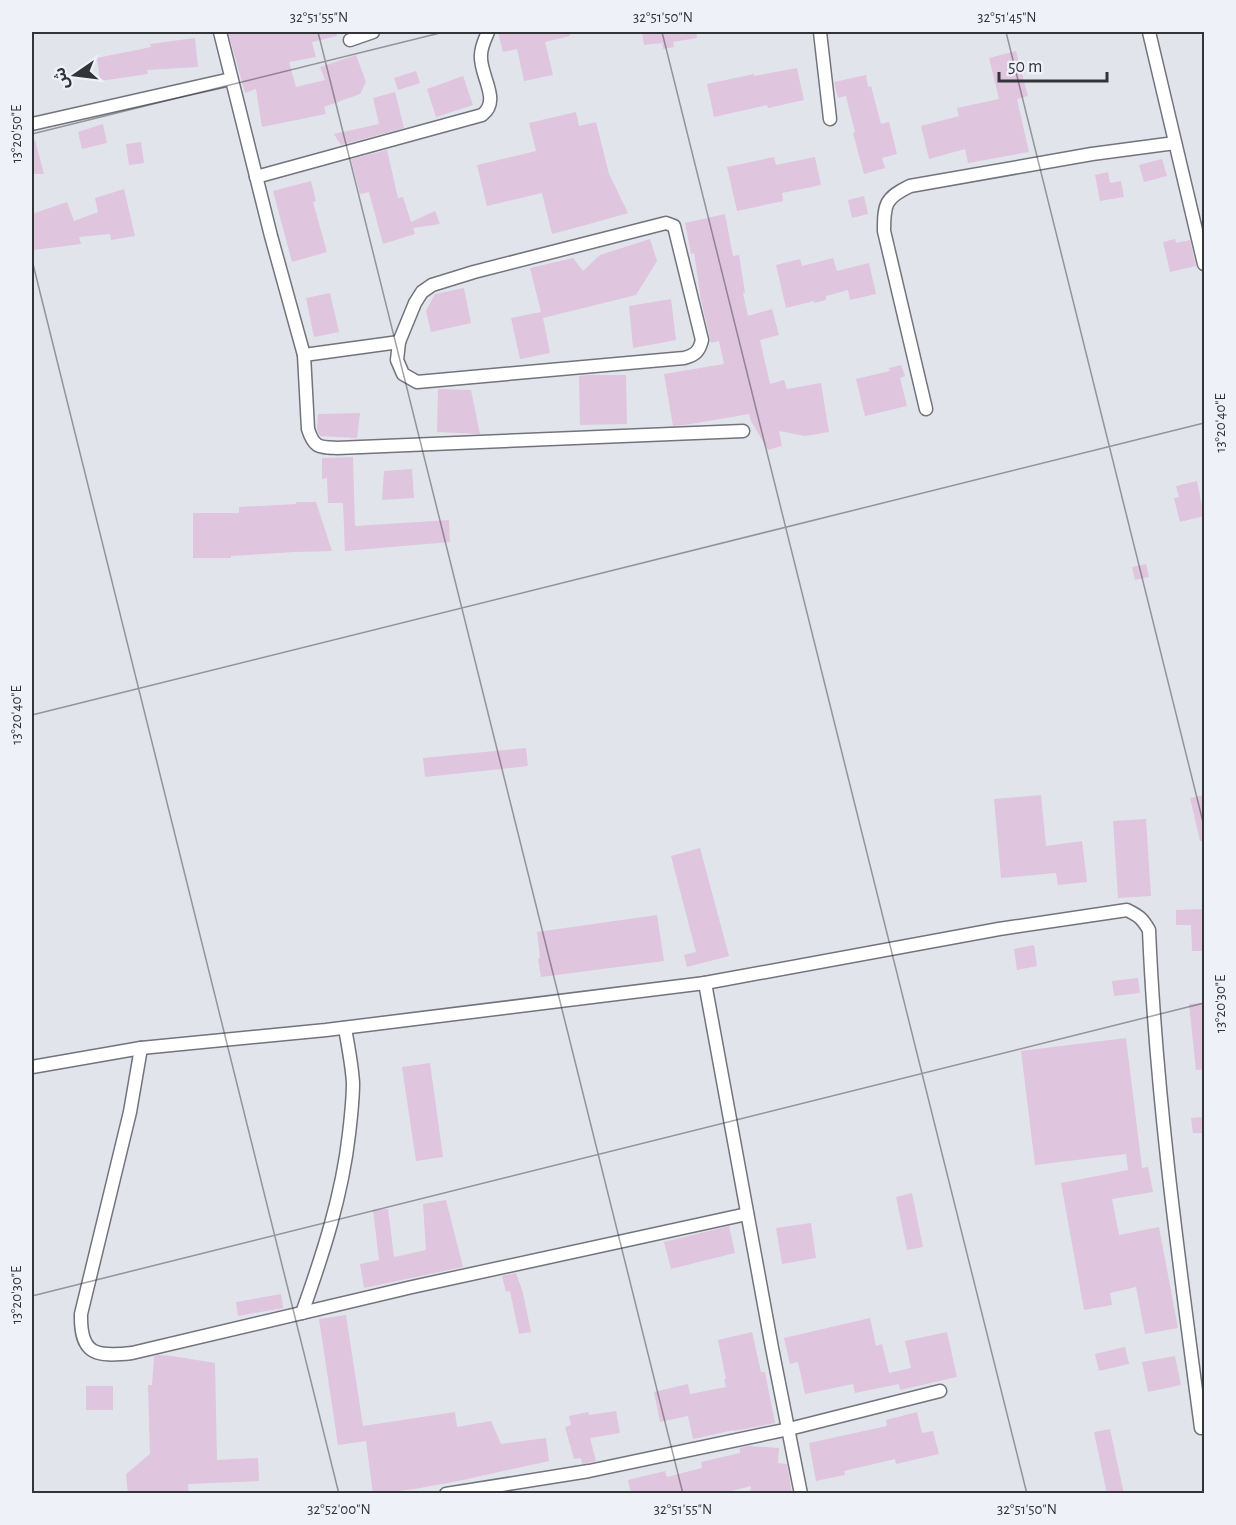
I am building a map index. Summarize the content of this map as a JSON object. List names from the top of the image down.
{
  "scale_bar": "50 m",
  "north": "left",
  "coordinates": [
    "32°51'55\"N",
    "32°51'50\"N",
    "32°51'45\"N",
    "13°20'50\"E",
    "13°20'40\"E",
    "13°20'30\"E",
    "32°52'00\"N"
  ]
}
